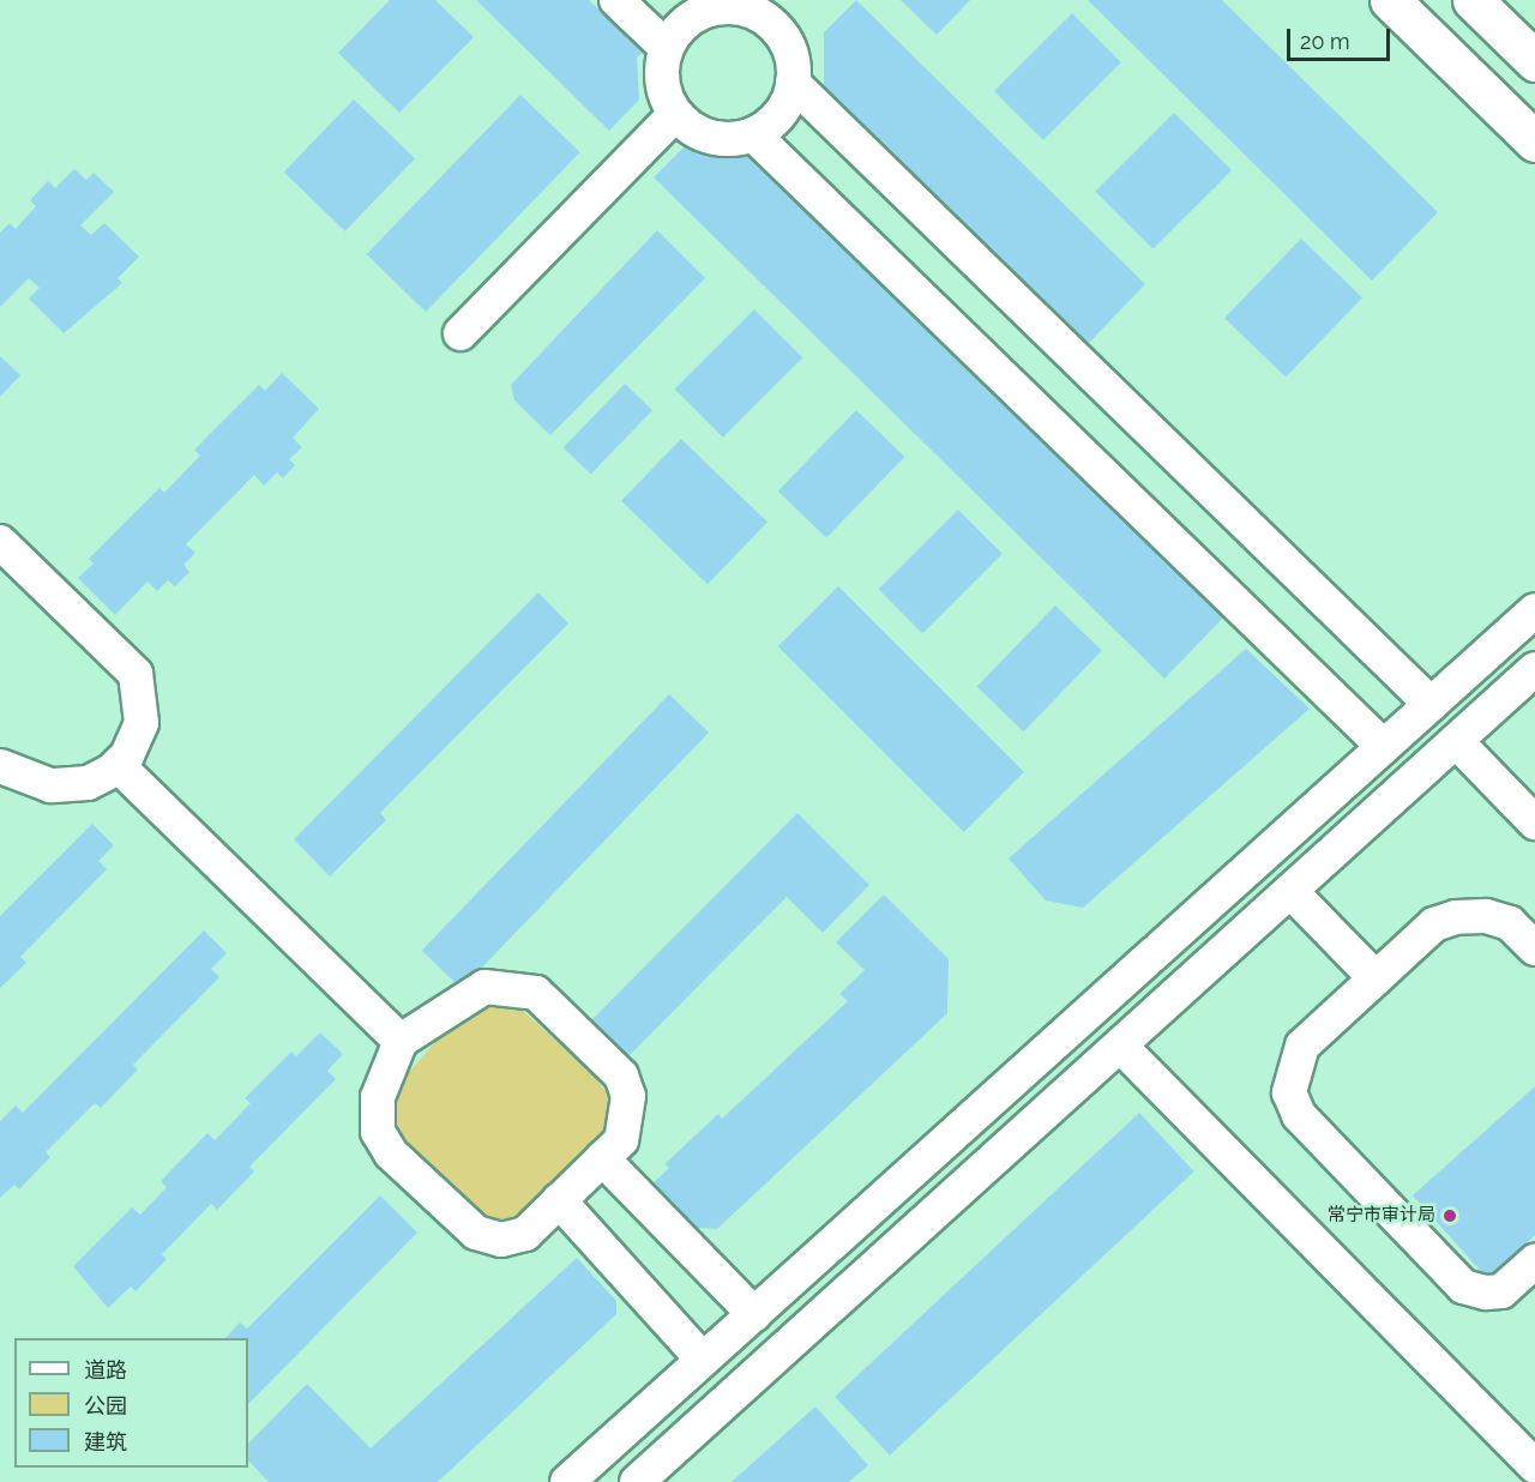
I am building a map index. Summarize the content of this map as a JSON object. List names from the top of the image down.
{
  "places": ["常宁市审计局"],
  "legend": ["道路", "公园", "建筑"],
  "scale_bar": "20 m"
}
